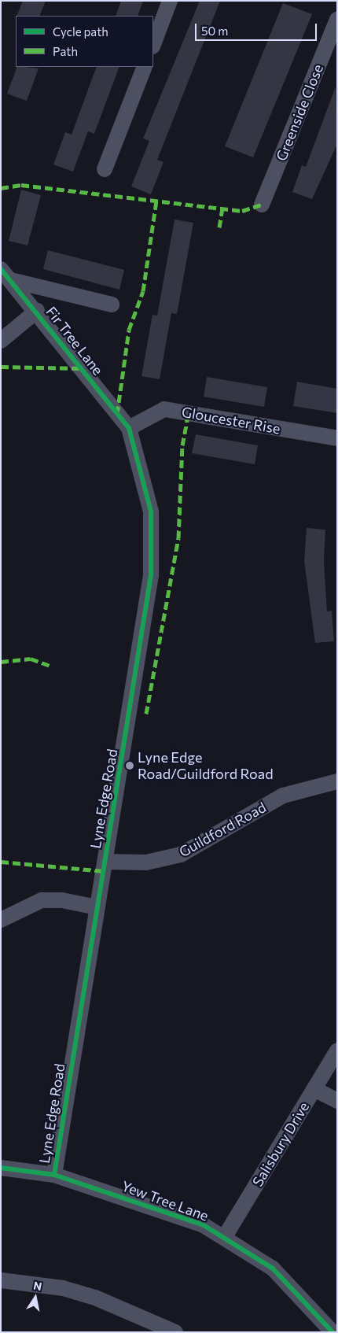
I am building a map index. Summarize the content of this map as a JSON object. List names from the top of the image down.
{
  "streets": {
    "street": [
      "Greenside Close",
      "Fir Tree Lane",
      "Gloucester Rise",
      "Lyne Edge Road",
      "Guildford Road",
      "Salisbury Drive",
      "Yew Tree Lane"
    ]
  },
  "crossings": [
    ["Fir Tree Lane", "Gloucester Rise"],
    ["Fir Tree Lane", "Lyne Edge Road"],
    ["Gloucester Rise", "Lyne Edge Road"],
    ["Lyne Edge Road", "Guildford Road"],
    ["Lyne Edge Road", "Yew Tree Lane"],
    ["Salisbury Drive", "Yew Tree Lane"]
  ],
  "places": ["Lyne Edge Road/Guildford Road"],
  "legend": ["Cycle path", "Path"],
  "scale_bar": "50 m",
  "north": "top"
}
